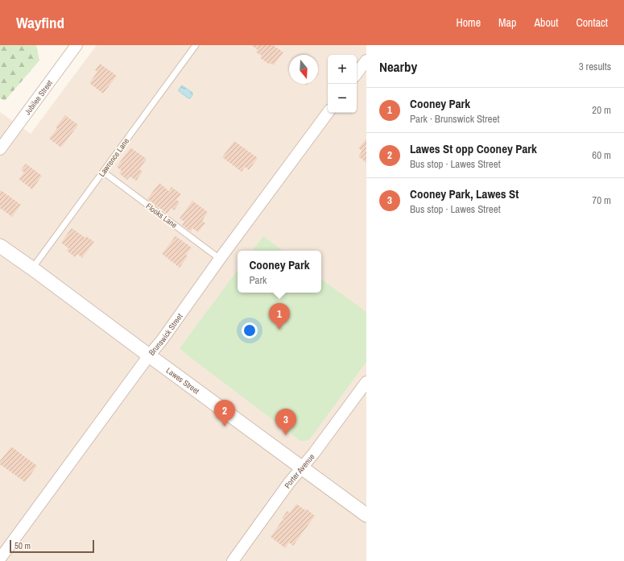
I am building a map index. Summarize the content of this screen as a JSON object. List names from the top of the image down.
{
  "streets": {
    "street": [
      "Jubilee Street",
      "Brunswick Street",
      "Lawes Street",
      "Porter Avenue"
    ],
    "lane": ["Lawrence Lane", "Flooks Lane"]
  },
  "crossings": [
    ["Lawrence Lane", "Flooks Lane"],
    ["Lawrence Lane", "Lawes Street"],
    ["Flooks Lane", "Brunswick Street"],
    ["Brunswick Street", "Lawes Street"],
    ["Lawes Street", "Porter Avenue"]
  ],
  "scale_bar": "50 m",
  "north": "bottom",
  "page": {
    "header": "Wayfind",
    "nav": [
      "Home",
      "Map",
      "About",
      "Contact"
    ],
    "heading": ["Nearby", "3 results"],
    "map_buttons": ["+", "−"],
    "list": [
      {
        "mark": "1",
        "name": "Cooney Park",
        "note": "Park · Brunswick Street",
        "value": "20 m"
      },
      {
        "mark": "2",
        "name": "Lawes St opp Cooney Park",
        "note": "Bus stop · Lawes Street",
        "value": "60 m"
      },
      {
        "mark": "3",
        "name": "Cooney Park, Lawes St",
        "note": "Bus stop · Lawes Street",
        "value": "70 m"
      }
    ],
    "popup": ["Cooney Park", "Park"],
    "pins": ["1", "2", "3"],
    "scale": "50 m"
  }
}
